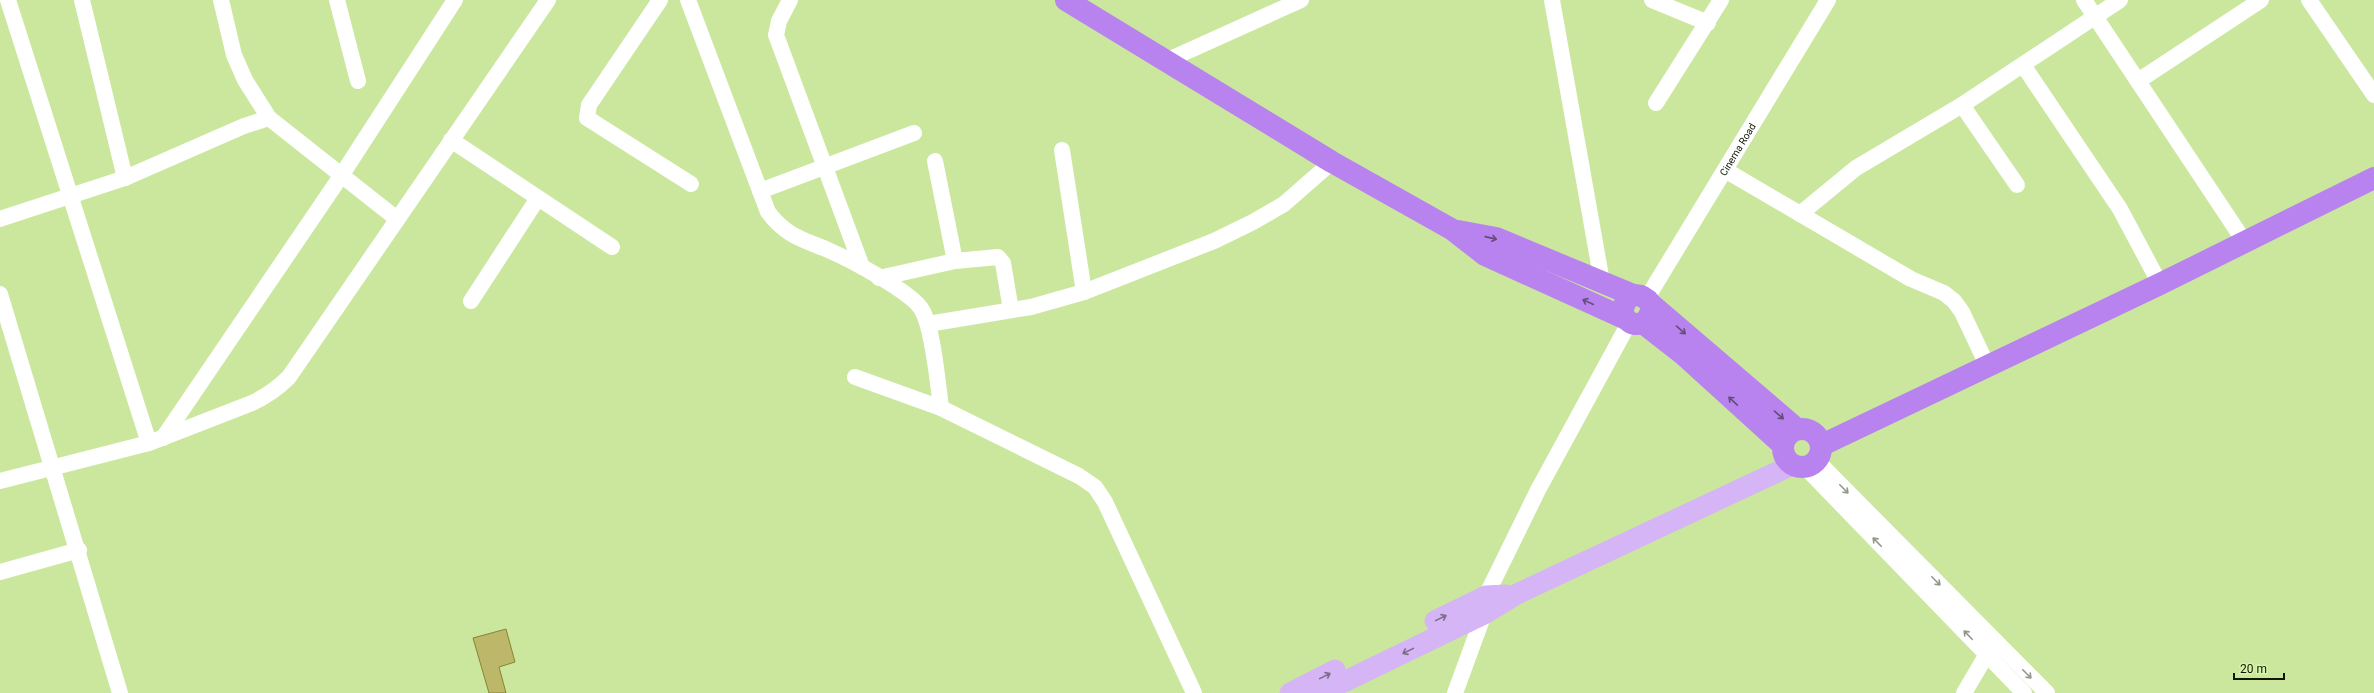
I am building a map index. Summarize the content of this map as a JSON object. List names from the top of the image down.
{
  "streets": {
    "street": ["Cinema Road"]
  },
  "scale_bar": "20 m"
}
